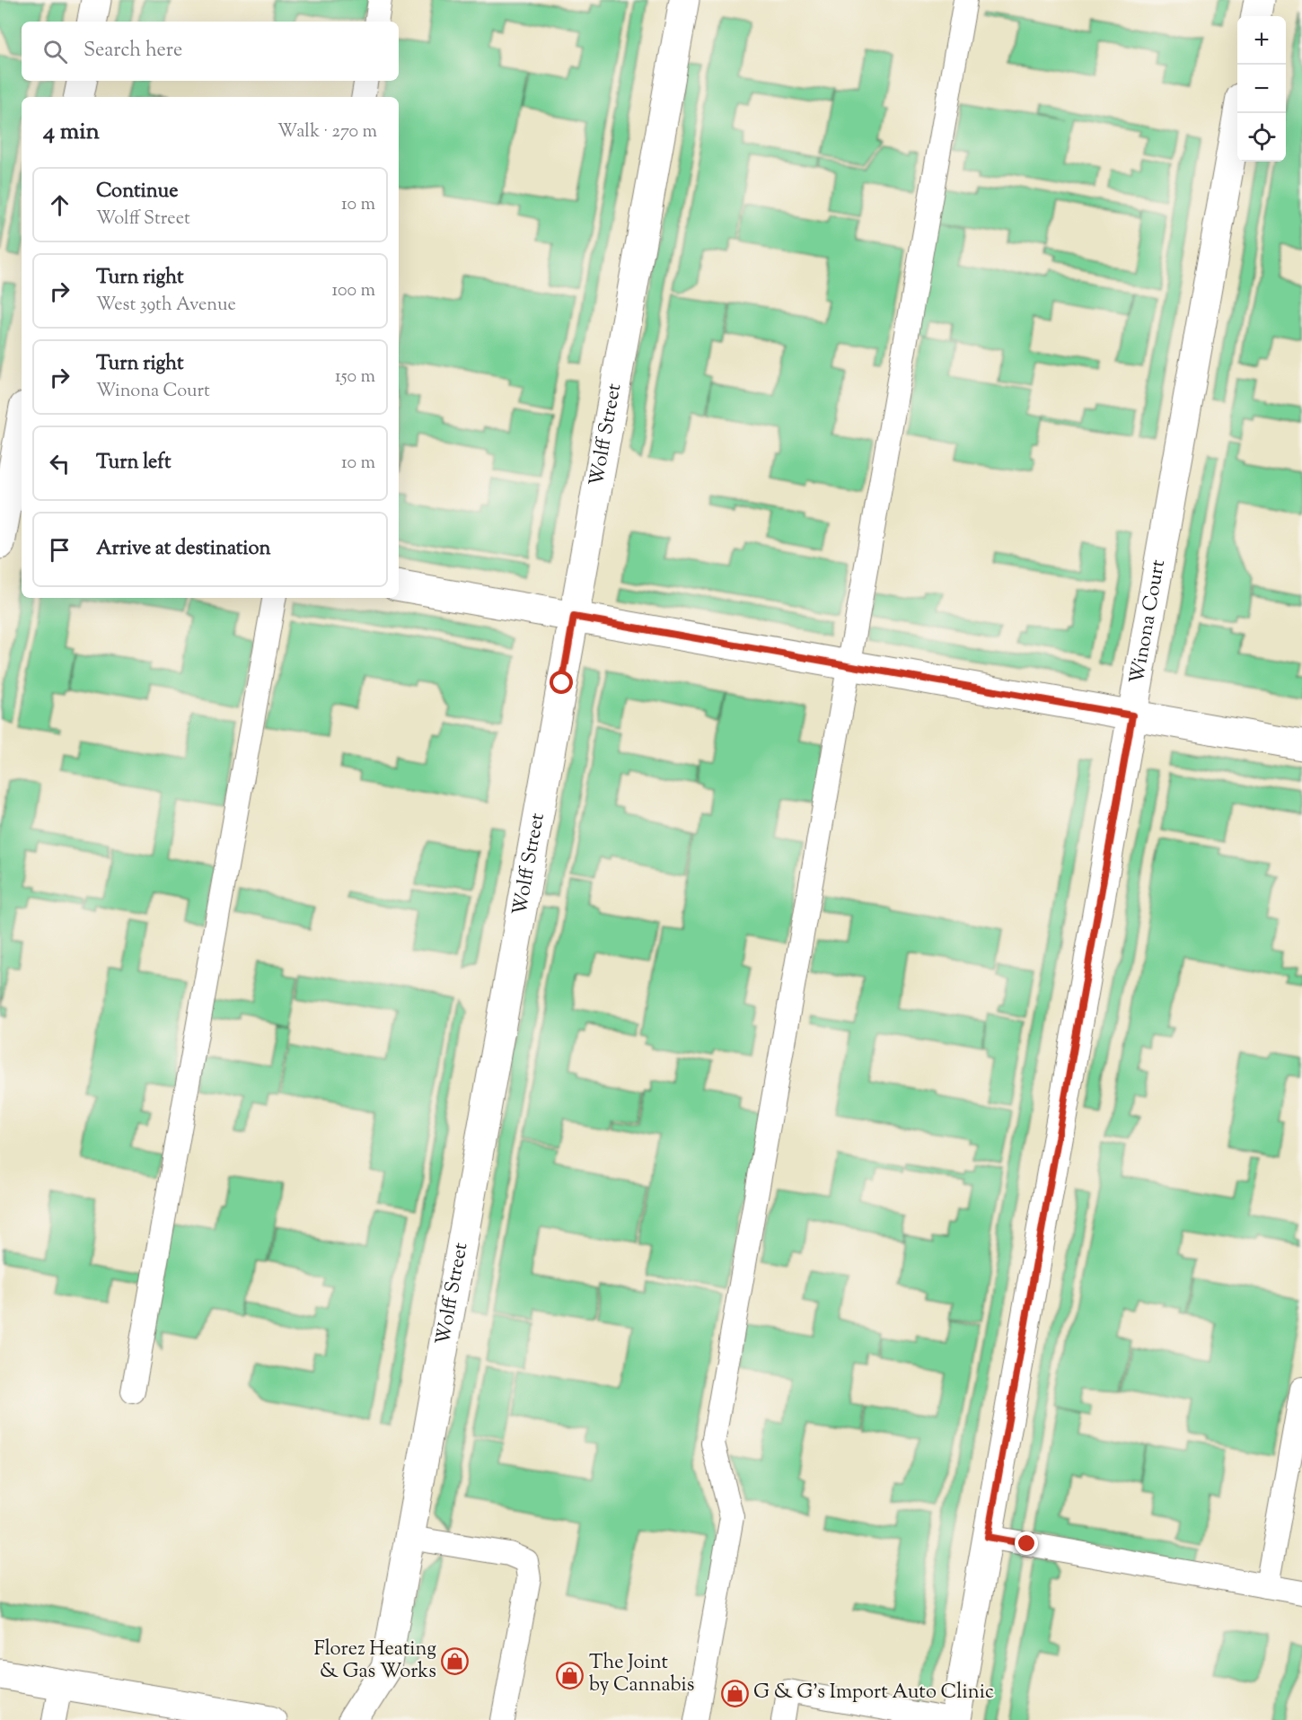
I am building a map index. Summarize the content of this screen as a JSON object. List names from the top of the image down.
{
  "streets": {
    "street": ["Wolff Street", "Winona Court"]
  },
  "places": {
    "shop": ["Florez Heating & Gas Works", "The Joint by Cannabis", "G & G's Import Auto Clinic"]
  },
  "page": {
    "map_buttons": ["+", "−"],
    "search": "Search here",
    "heading": ["4 min", "Walk · 270 m"],
    "list": [
      ["Continue", "Wolff Street", "10 m"],
      ["Turn right", "West 39th Avenue", "100 m"],
      ["Turn right", "Winona Court", "150 m"],
      ["Turn left", "10 m"],
      "Arrive at destination"
    ]
  }
}
